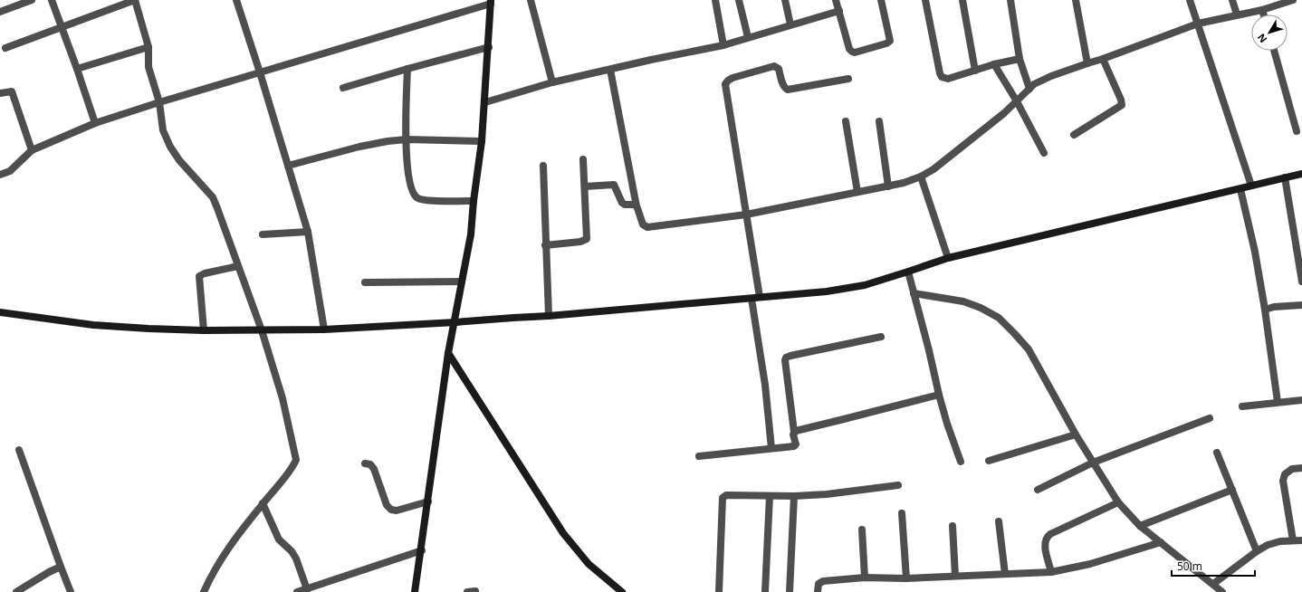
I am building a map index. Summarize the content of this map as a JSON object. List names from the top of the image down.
{
  "scale_bar": "50 m",
  "north": "bottom left"
}
